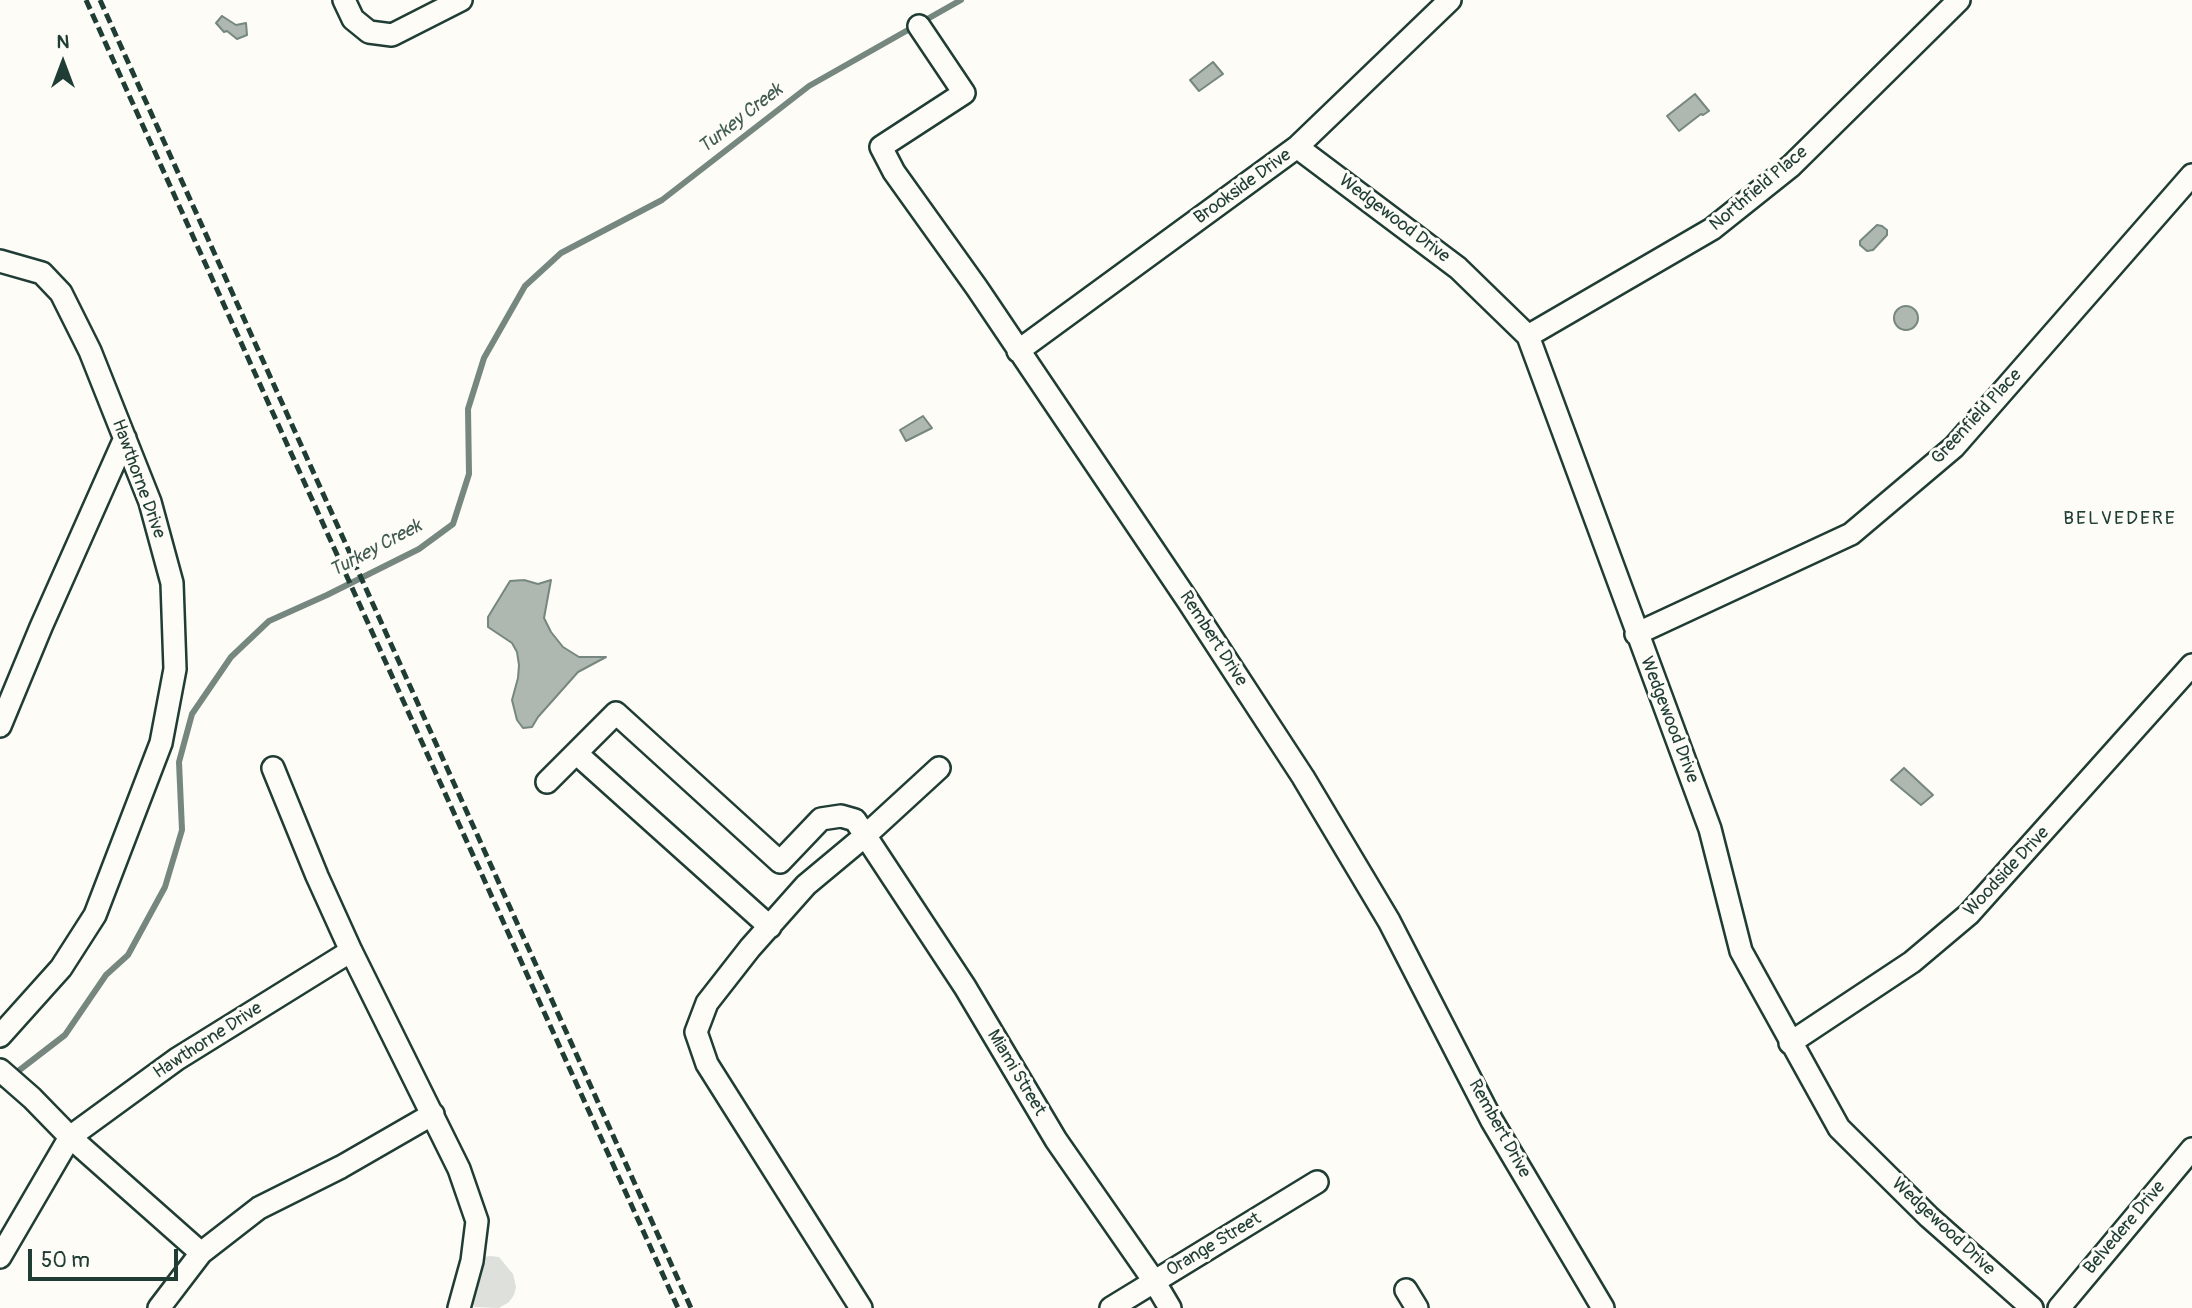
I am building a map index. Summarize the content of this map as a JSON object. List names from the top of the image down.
{
  "streets": {
    "street": [
      "Brookside Drive",
      "Northfield Place",
      "Wedgewood Drive",
      "Greenfield Place",
      "Hawthorne Drive",
      "Rembert Drive",
      "Woodside Drive",
      "Miami Street",
      "Belvedere Drive",
      "Orange Street"
    ]
  },
  "crossings": [
    ["Brookside Drive", "Wedgewood Drive"],
    ["Brookside Drive", "Rembert Drive"],
    ["Northfield Place", "Wedgewood Drive"],
    ["Wedgewood Drive", "Greenfield Place"],
    ["Wedgewood Drive", "Woodside Drive"],
    ["Miami Street", "Orange Street"]
  ],
  "districts": ["BELVEDERE"],
  "water": ["Turkey Creek"],
  "scale_bar": "50 m",
  "north": "top"
}
